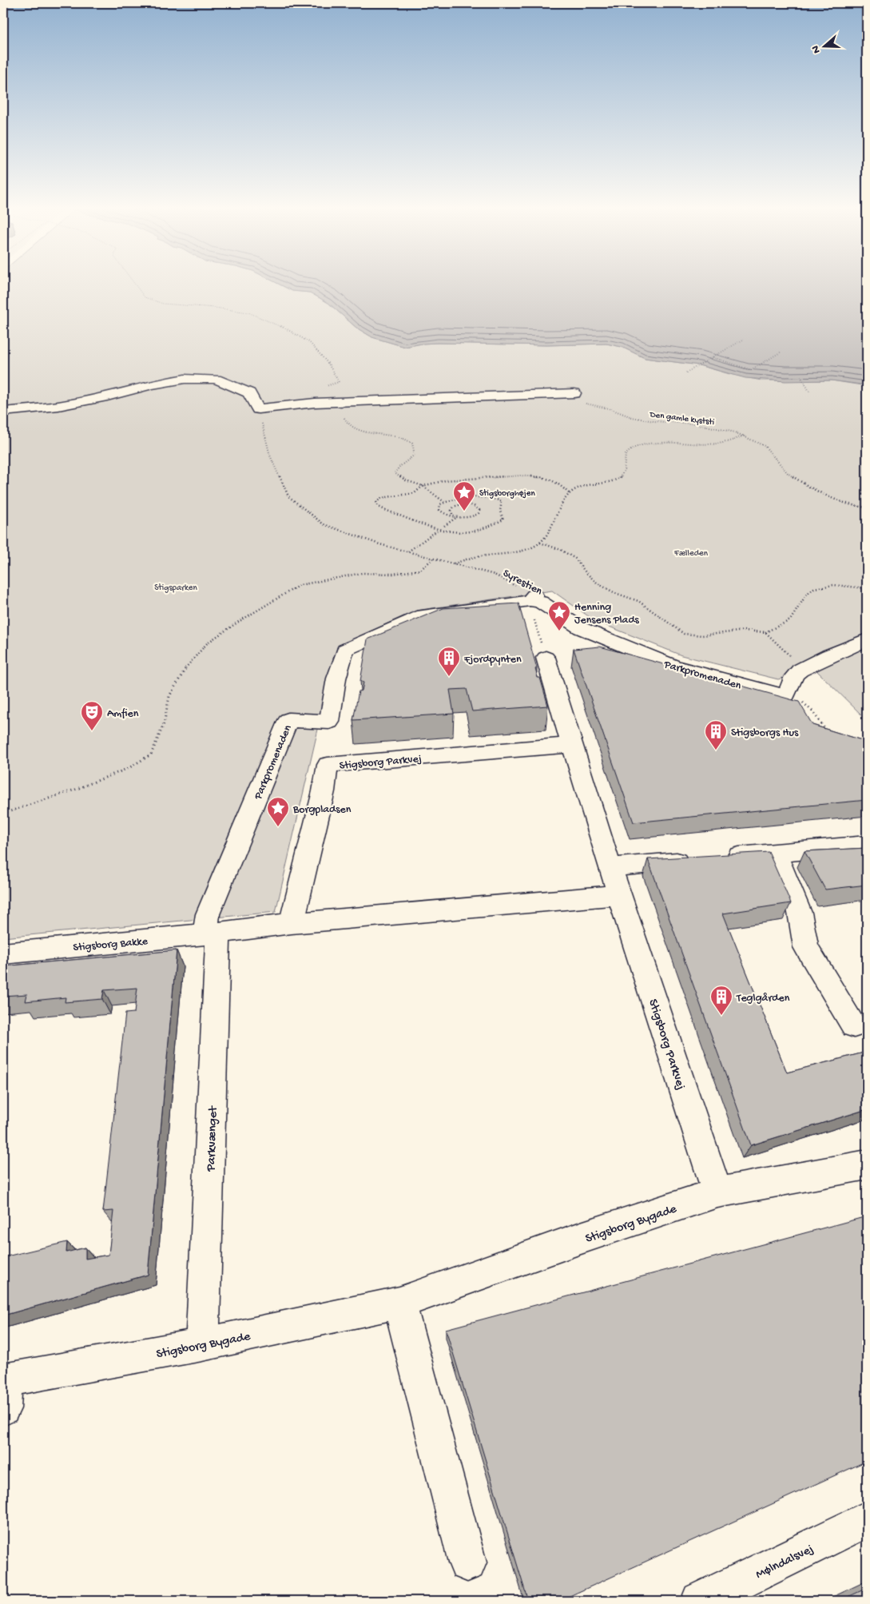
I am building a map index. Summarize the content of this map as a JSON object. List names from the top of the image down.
{
  "streets": {
    "street": [
      "Parkpromenaden",
      "Stigsborg Parkvej",
      "Stigsborg Bakke",
      "Parkvænget",
      "Stigsborg Bygade",
      "Mølndalsvej"
    ],
    "path": ["Den gamle kyststi", "Syrestien"]
  },
  "crossings": [
    ["Syrestien", "Parkpromenaden"],
    ["Parkpromenaden", "Stigsborg Bakke"],
    ["Parkpromenaden", "Parkvænget"],
    ["Stigsborg Parkvej", "Stigsborg Bygade"],
    ["Stigsborg Bakke", "Parkvænget"],
    ["Parkvænget", "Stigsborg Bygade"]
  ],
  "parks": ["Fælleden", "Stigsparken"],
  "places": {
    "place": ["Stigsborghøjen", "Henning Jensens Plads", "Borgpladsen"],
    "building": ["Fjordpynten", "Stigsborgs Hus", "Teglgården"],
    "theatre": ["Amfien"]
  },
  "north": "left"
}
